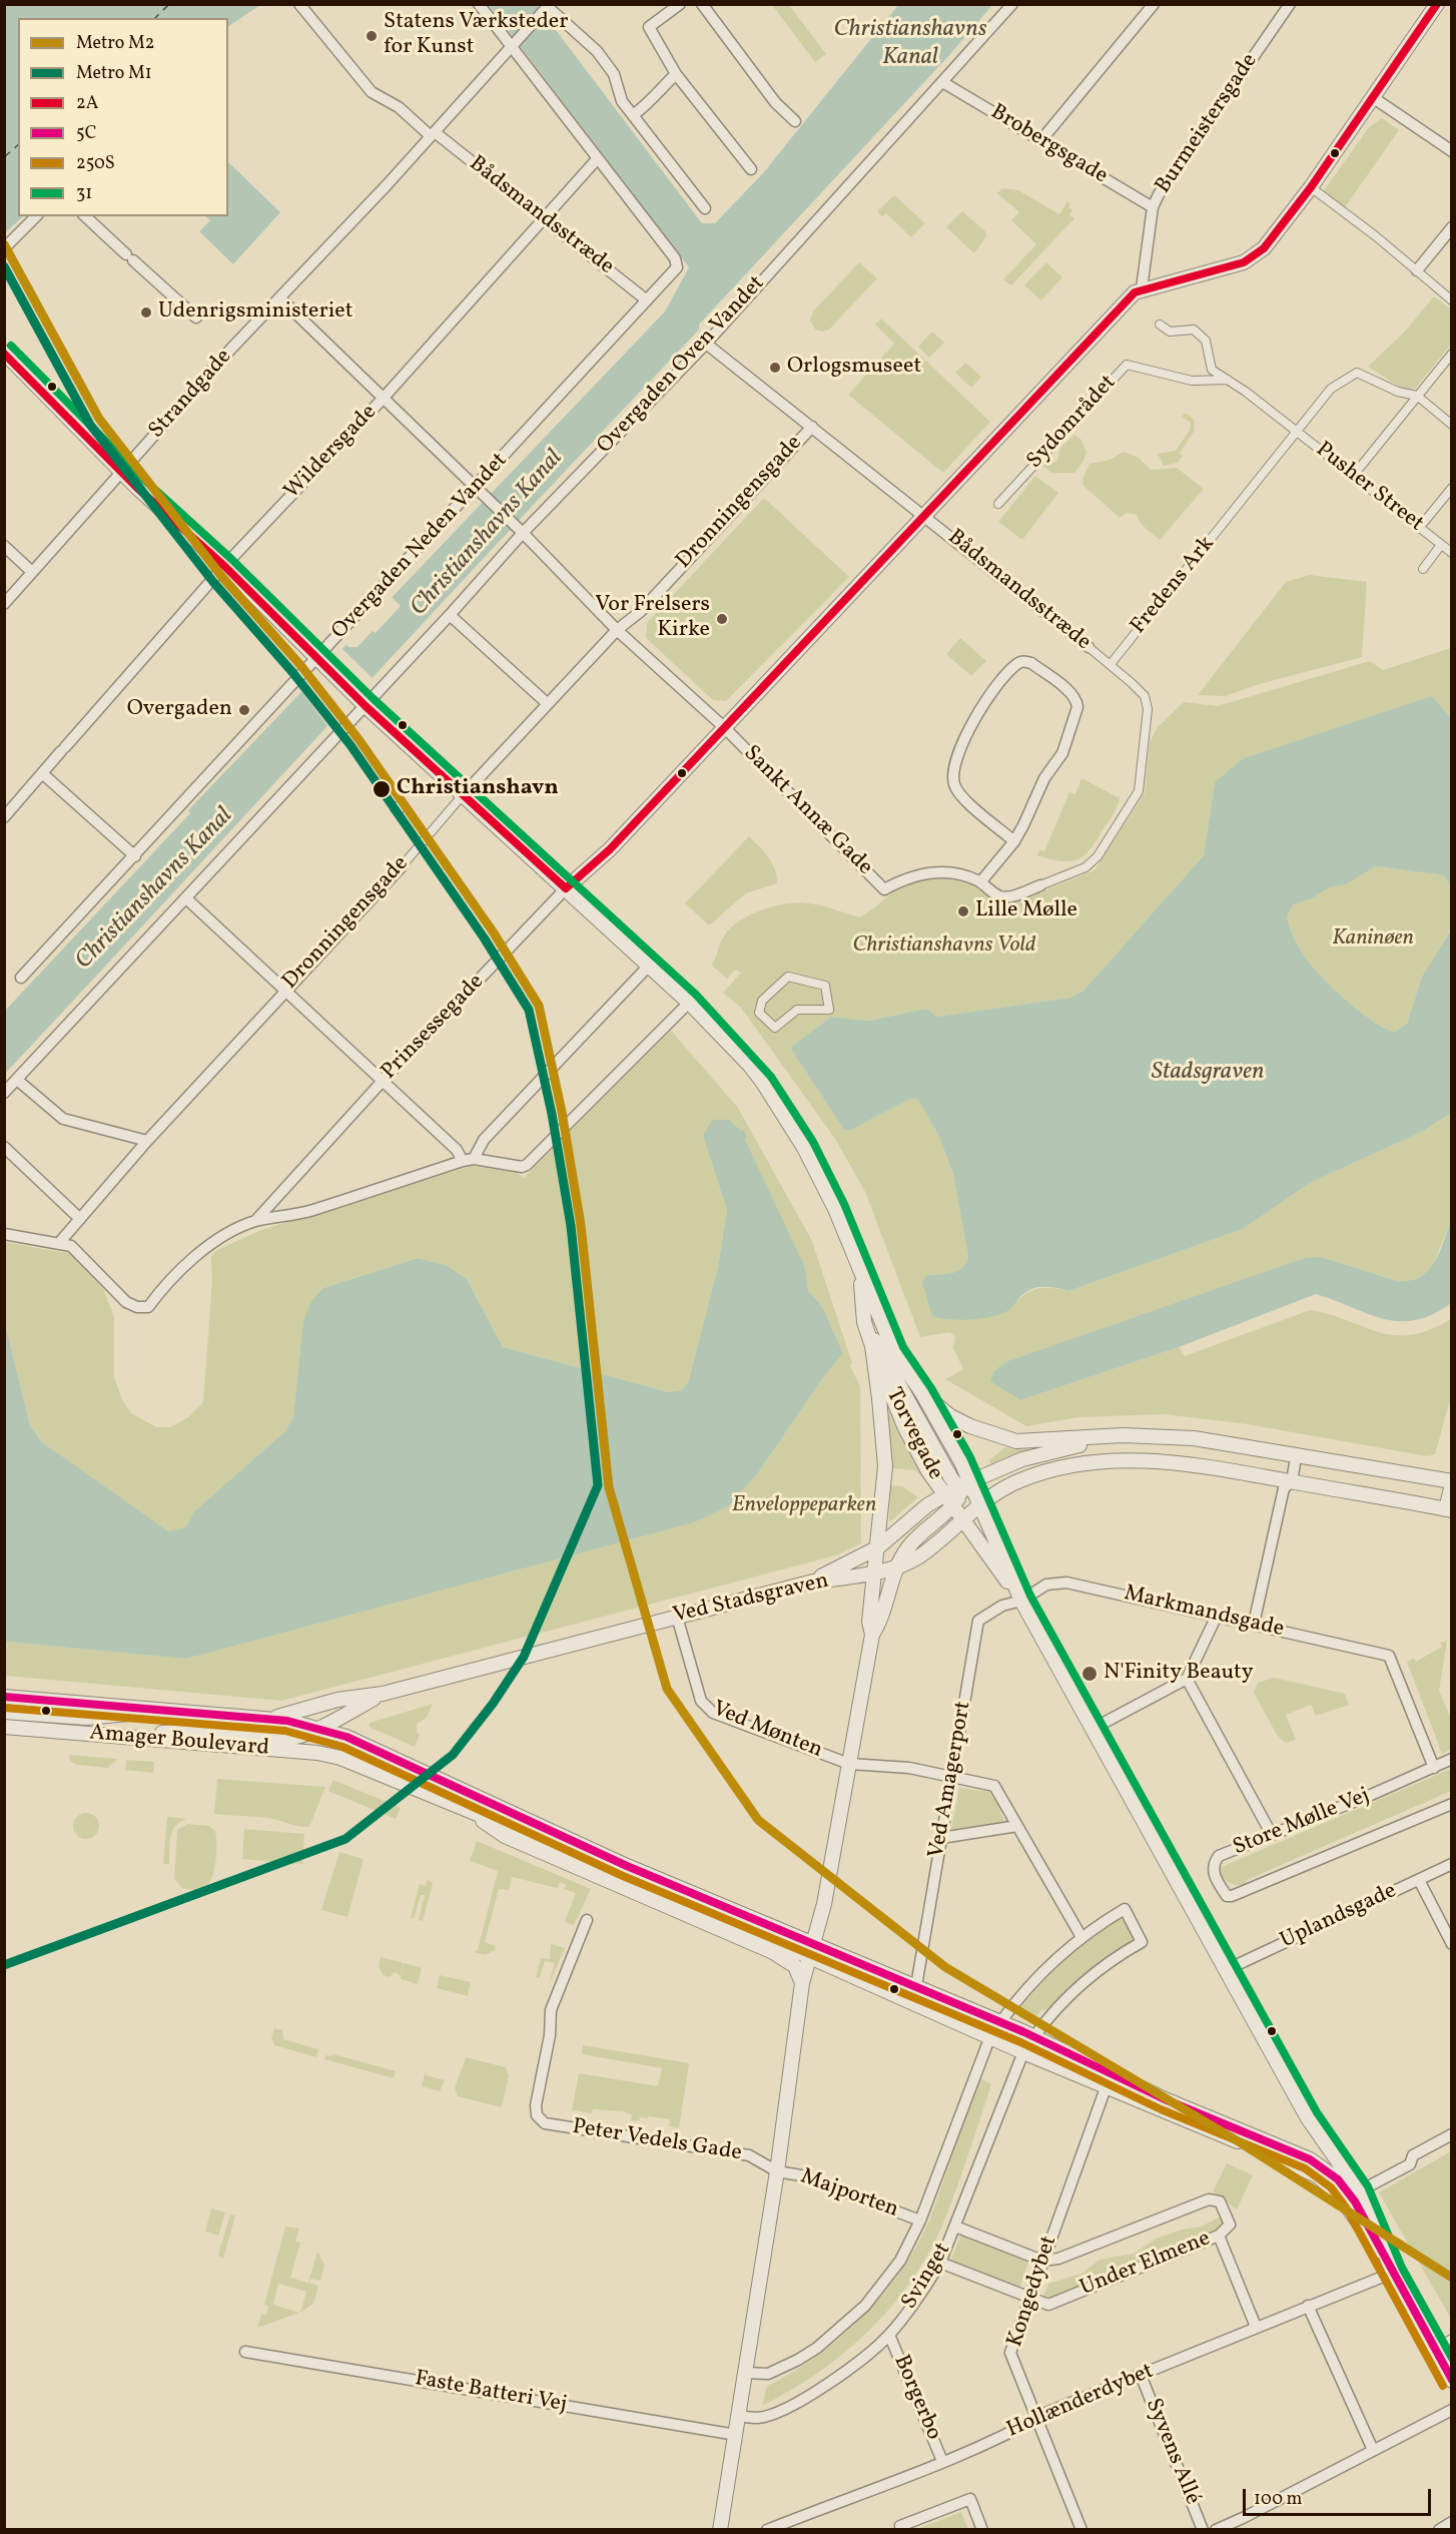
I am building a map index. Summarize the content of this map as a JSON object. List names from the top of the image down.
{
  "streets": {
    "street": [
      "Burmeistersgade",
      "Brobergsgade",
      "Bådsmandsstræde",
      "Overgaden Oven Vandet",
      "Strandgade",
      "Sydområdet",
      "Wildersgade",
      "Pusher Street",
      "Dronningensgade",
      "Overgaden Neden Vandet",
      "Fredens Ark",
      "Sankt Annæ Gade",
      "Prinsessegade",
      "Torvegade",
      "Ved Stadsgraven",
      "Markmandsgade",
      "Ved Mønten",
      "Amager Boulevard",
      "Ved Amagerport",
      "Store Mølle Vej",
      "Uplandsgade",
      "Peter Vedels Gade",
      "Majporten",
      "Under Elmene",
      "Svinget",
      "Kongedybet",
      "Faste Batteri Vej",
      "Borgerbo",
      "Hollænderdybet",
      "Syvens Allé"
    ]
  },
  "crossings": [
    ["Burmeistersgade", "Brobergsgade"],
    ["Burmeistersgade", "Prinsessegade"],
    ["Brobergsgade", "Overgaden Oven Vandet"],
    ["Bådsmandsstræde", "Overgaden Oven Vandet"],
    ["Bådsmandsstræde", "Strandgade"],
    ["Bådsmandsstræde", "Wildersgade"],
    ["Bådsmandsstræde", "Dronningensgade"],
    ["Bådsmandsstræde", "Overgaden Neden Vandet"],
    ["Bådsmandsstræde", "Fredens Ark"],
    ["Bådsmandsstræde", "Prinsessegade"],
    ["Overgaden Oven Vandet", "Sankt Annæ Gade"],
    ["Overgaden Oven Vandet", "Torvegade"],
    ["Strandgade", "Torvegade"],
    ["Wildersgade", "Torvegade"],
    ["Pusher Street", "Fredens Ark"],
    ["Dronningensgade", "Sankt Annæ Gade"],
    ["Dronningensgade", "Torvegade"],
    ["Overgaden Neden Vandet", "Sankt Annæ Gade"],
    ["Overgaden Neden Vandet", "Torvegade"],
    ["Sankt Annæ Gade", "Prinsessegade"],
    ["Prinsessegade", "Torvegade"],
    ["Ved Stadsgraven", "Ved Mønten"],
    ["Ved Stadsgraven", "Amager Boulevard"],
    ["Markmandsgade", "Ved Amagerport"],
    ["Markmandsgade", "Store Mølle Vej"],
    ["Amager Boulevard", "Ved Amagerport"],
    ["Amager Boulevard", "Svinget"],
    ["Amager Boulevard", "Kongedybet"],
    ["Peter Vedels Gade", "Majporten"],
    ["Majporten", "Svinget"],
    ["Under Elmene", "Svinget"],
    ["Under Elmene", "Kongedybet"],
    ["Svinget", "Borgerbo"],
    ["Kongedybet", "Hollænderdybet"],
    ["Borgerbo", "Hollænderdybet"],
    ["Hollænderdybet", "Syvens Allé"]
  ],
  "water": ["Christianshavns Kanal", "Stadsgraven"],
  "parks": ["Kaninøen", "Christianshavns Vold", "Enveloppeparken"],
  "places": [
    "Statens Værksteder for Kunst",
    "Udenrigsministeriet",
    "Orlogsmuseet",
    "Vor Frelsers Kirke",
    "Overgaden",
    "Christianshavn",
    "Lille Mølle",
    "N'Finity Beauty"
  ],
  "lines": [
    "transit line 2A",
    "metro line M2",
    "metro line M1",
    "transit line 31",
    "transit line 5C",
    "transit line 250S"
  ],
  "legend": [
    "Metro M2",
    "Metro M1",
    "2A",
    "5C",
    "250S",
    "31"
  ],
  "scale_bar": "100 m"
}
